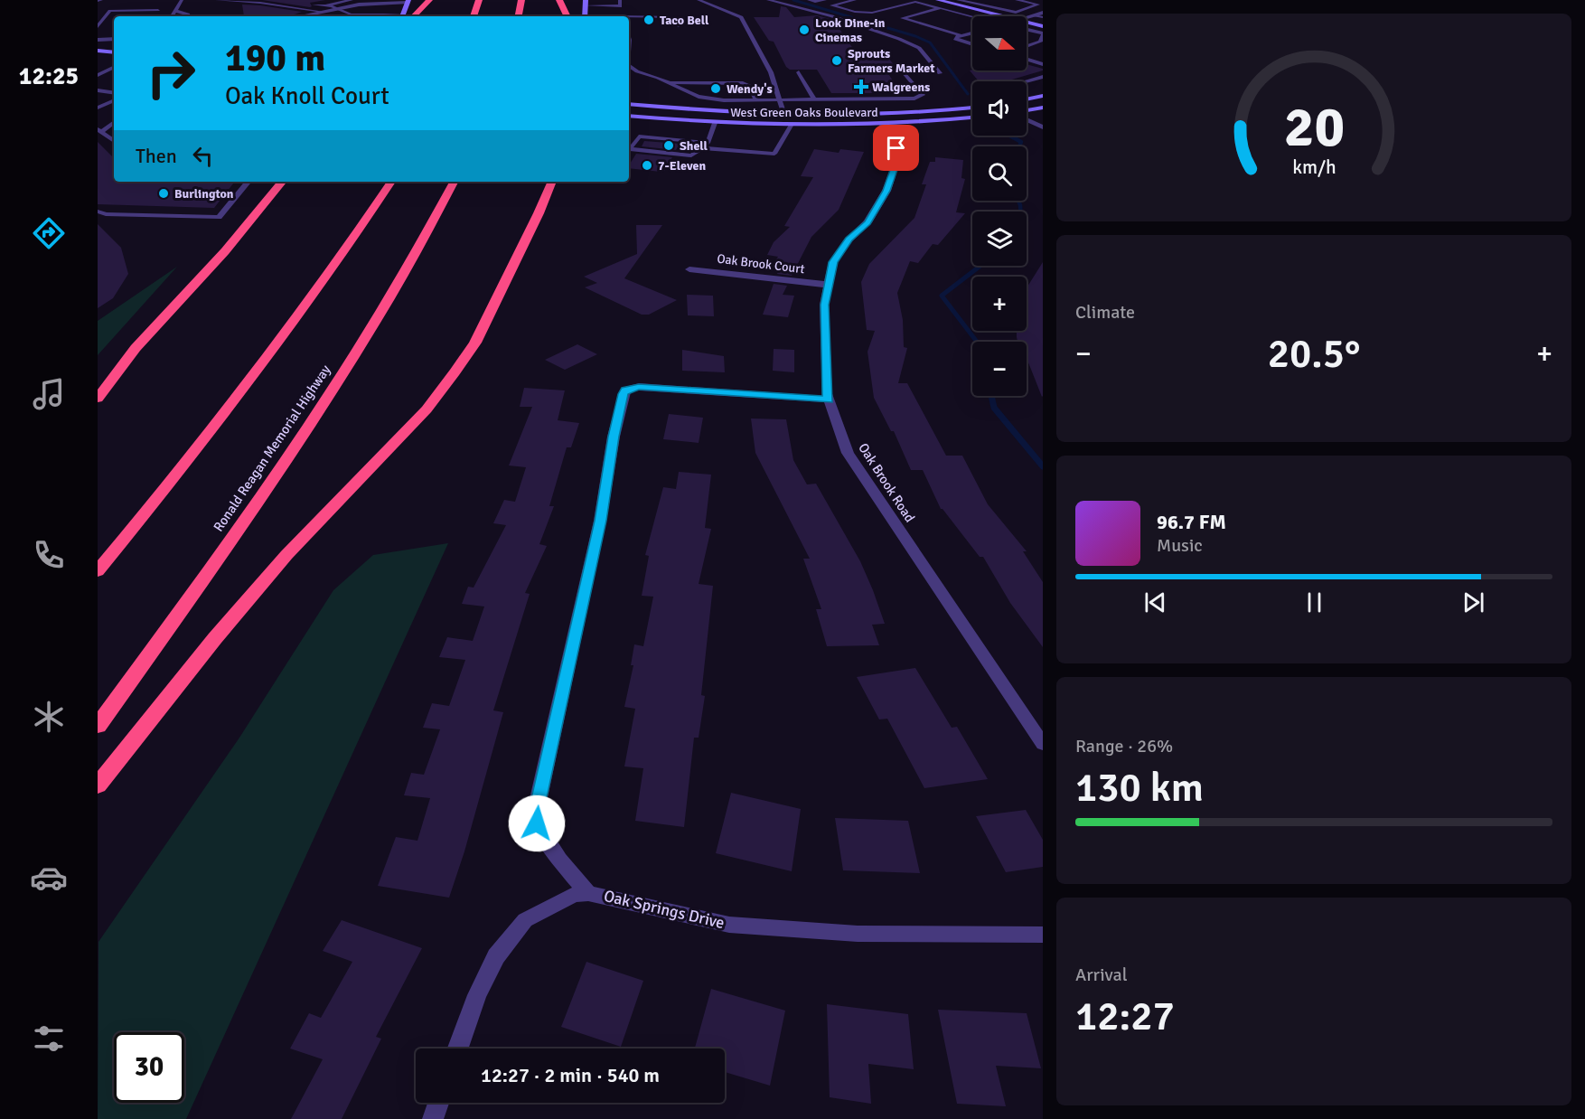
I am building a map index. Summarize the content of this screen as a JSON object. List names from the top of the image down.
{
  "streets": {
    "highway": ["Ronald Reagan Memorial Highway"],
    "main road": ["West Green Oaks Boulevard"],
    "street": ["Oak Brook Court", "Oak Brook Road", "Oak Springs Drive"]
  },
  "crossings": [
    ["West Green Oaks Boulevard", "Oak Brook Road"],
    ["Oak Brook Court", "Oak Brook Road"],
    ["Oak Brook Road", "Oak Springs Drive"]
  ],
  "places": {
    "other": [
      "Taco Bell",
      "Look Dine-in Cinemas",
      "Sprouts Farmers Market",
      "Wendy's",
      "Shell",
      "7-Eleven",
      "Burlington"
    ],
    "health": ["Walgreens"]
  },
  "north": "right",
  "page": {
    "tabs": "12:25",
    "map_buttons": ["+", "−"],
    "turn": ["190 m", "Oak Knoll Court"],
    "then": "Then",
    "tile": [
      "Climate",
      ["Range · 26%", "130 km"],
      ["Arrival", "12:27"]
    ],
    "heat": ["−", "20.5°", "+"],
    "song": ["96.7 FM", "Music"],
    "limit": "30",
    "trip": "12:27 · 2 min · 540 m",
    "gauge": ["20", "km/h"]
  }
}
